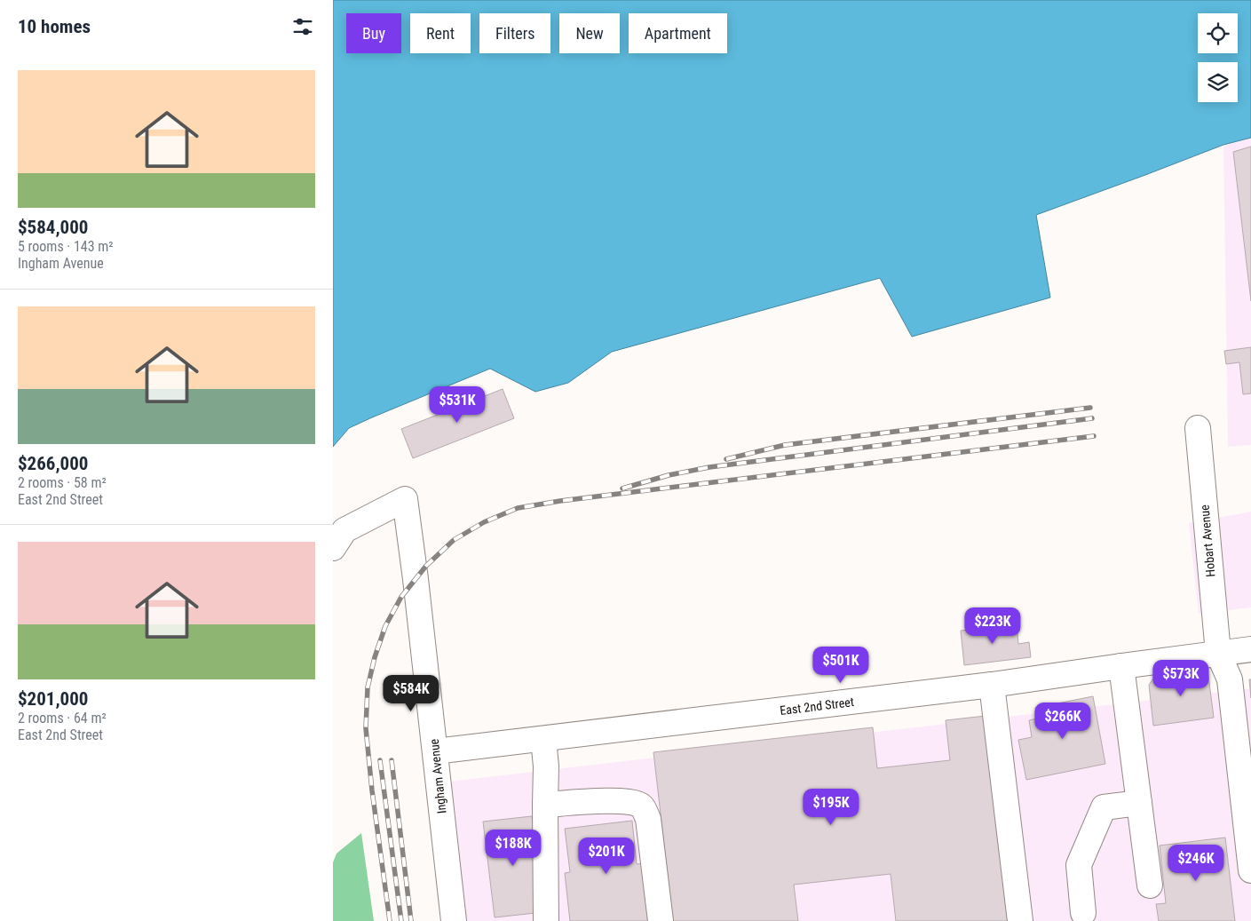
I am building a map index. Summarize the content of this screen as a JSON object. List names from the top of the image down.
{
  "streets": {
    "street": ["Hobart Avenue", "East 2nd Street", "Ingham Avenue"]
  },
  "crossings": [
    ["Hobart Avenue", "East 2nd Street"],
    ["East 2nd Street", "Ingham Avenue"]
  ],
  "page": {
    "heading": "10 homes",
    "chip": [
      "Buy",
      "Rent",
      "Filters",
      "New",
      "Apartment"
    ],
    "list": [
      {
        "name": "$584,000",
        "note": "5 rooms · 143 m² · Ingham Avenue"
      },
      {
        "name": "$266,000",
        "note": "2 rooms · 58 m² · East 2nd Street"
      },
      {
        "name": "$201,000",
        "note": "2 rooms · 64 m² · East 2nd Street"
      }
    ],
    "price": [
      "$531K",
      "$223K",
      "$501K",
      "$573K",
      "$584K",
      "$266K",
      "$195K",
      "$188K",
      "$201K",
      "$246K"
    ]
  }
}
